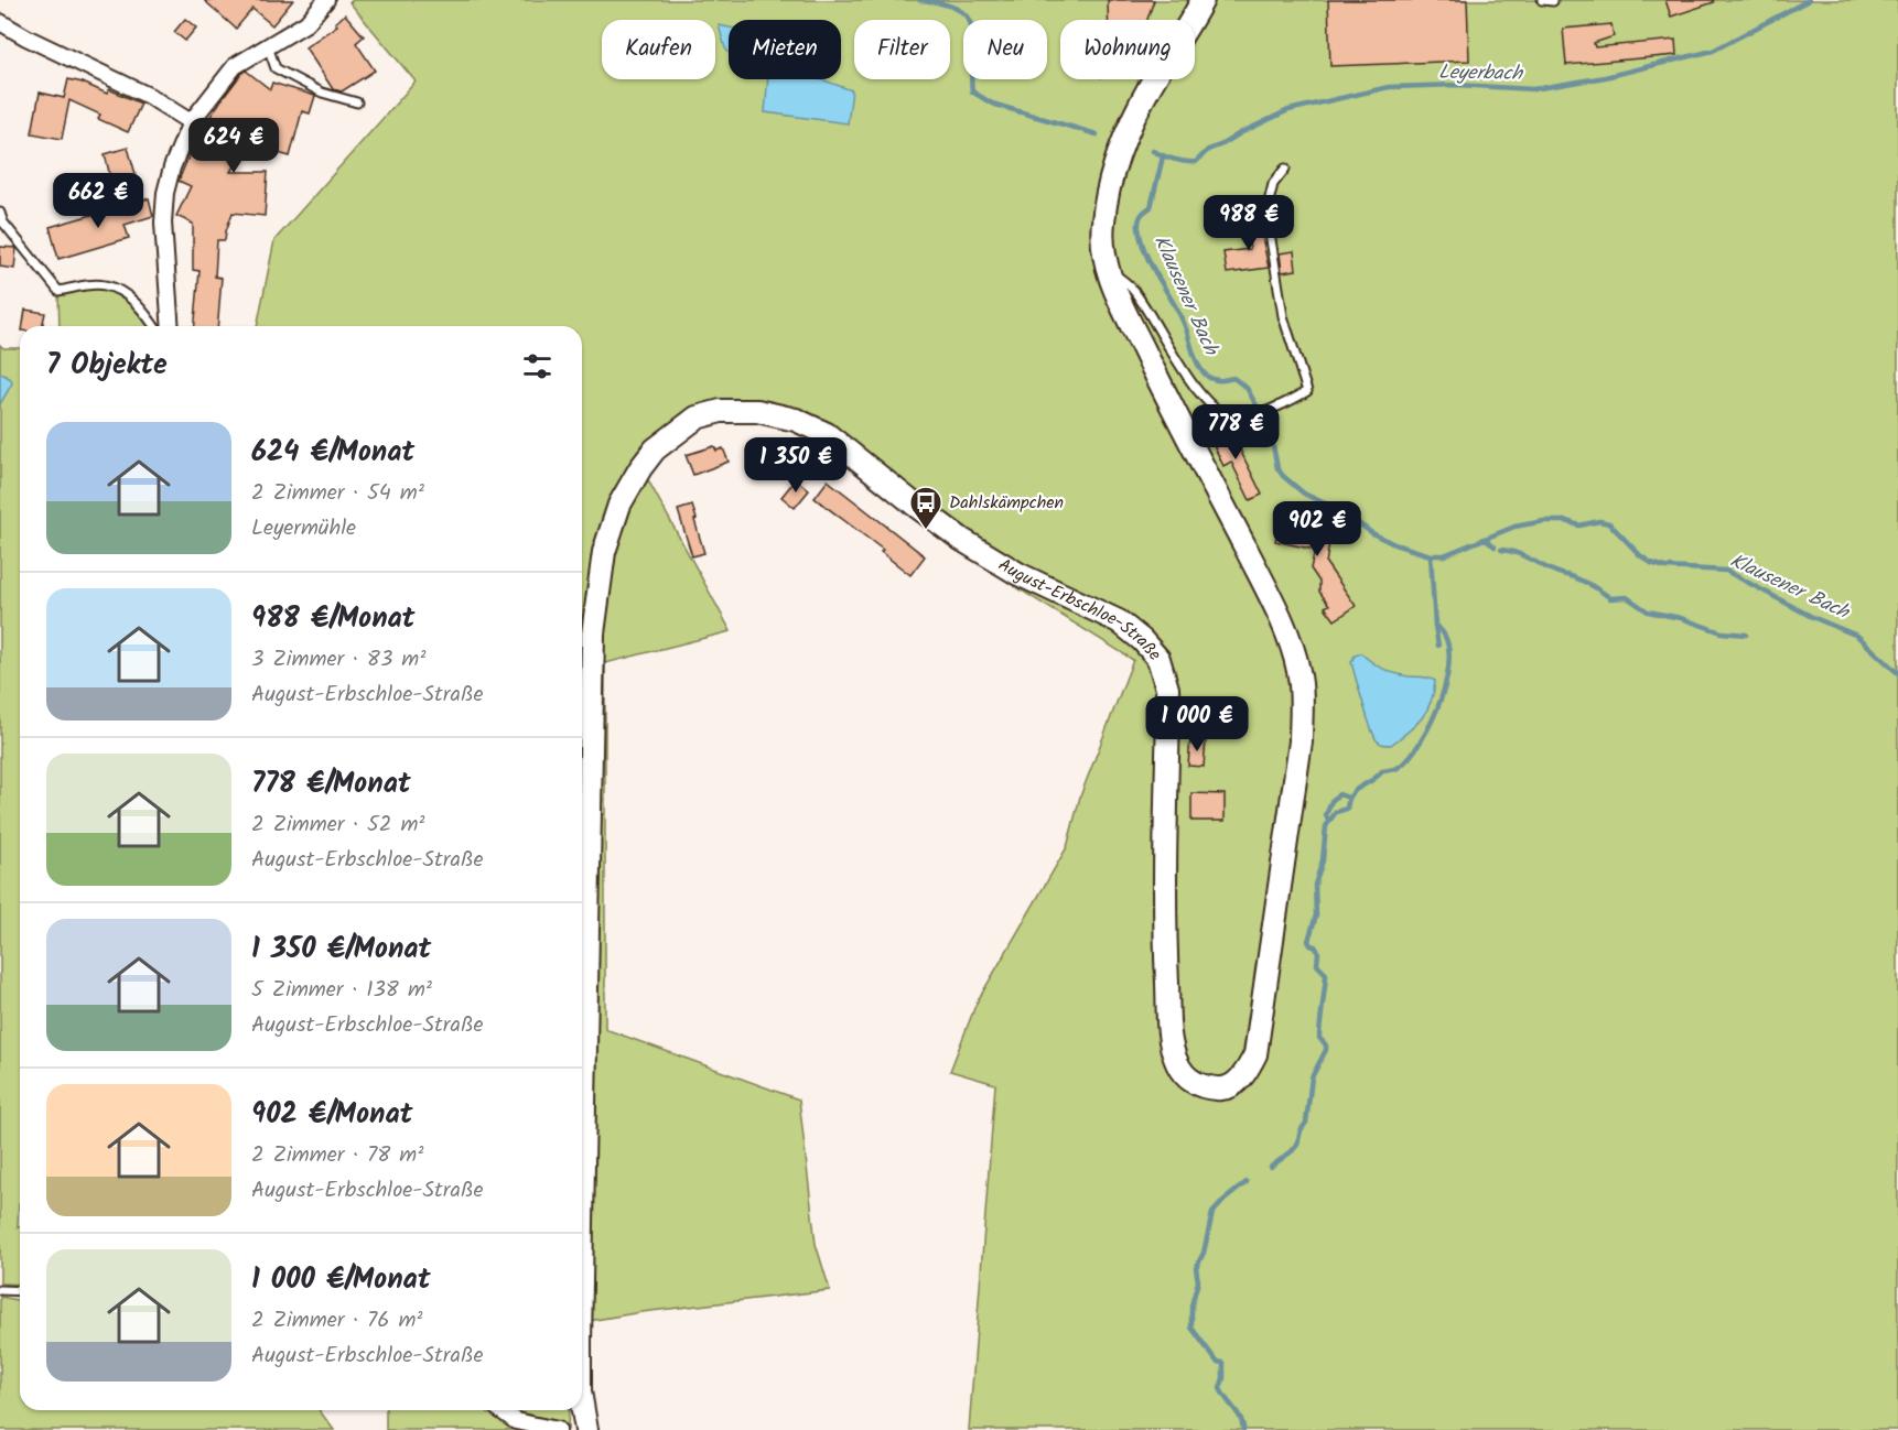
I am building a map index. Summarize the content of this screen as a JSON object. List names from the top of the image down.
{
  "streets": {
    "main road": ["August-Erbschloe-Straße"]
  },
  "water": ["Leyerbach", "Klausener Bach"],
  "places": {
    "bus stop": ["Dahlskämpchen"]
  },
  "page": {
    "chip": [
      "Kaufen",
      "Mieten",
      "Filter",
      "Neu",
      "Wohnung"
    ],
    "price": [
      "624 €",
      "662 €",
      "988 €",
      "778 €",
      "1 350 €",
      "902 €",
      "1 000 €"
    ],
    "heading": "7 Objekte",
    "list": [
      {
        "name": "624 €/Monat",
        "note": "2 Zimmer · 54 m² · Leyermühle"
      },
      {
        "name": "988 €/Monat",
        "note": "3 Zimmer · 83 m² · August-Erbschloe-Straße"
      },
      {
        "name": "778 €/Monat",
        "note": "2 Zimmer · 52 m² · August-Erbschloe-Straße"
      },
      {
        "name": "1 350 €/Monat",
        "note": "5 Zimmer · 138 m² · August-Erbschloe-Straße"
      },
      {
        "name": "902 €/Monat",
        "note": "2 Zimmer · 78 m² · August-Erbschloe-Straße"
      },
      {
        "name": "1 000 €/Monat",
        "note": "2 Zimmer · 76 m² · August-Erbschloe-Straße"
      }
    ]
  }
}
